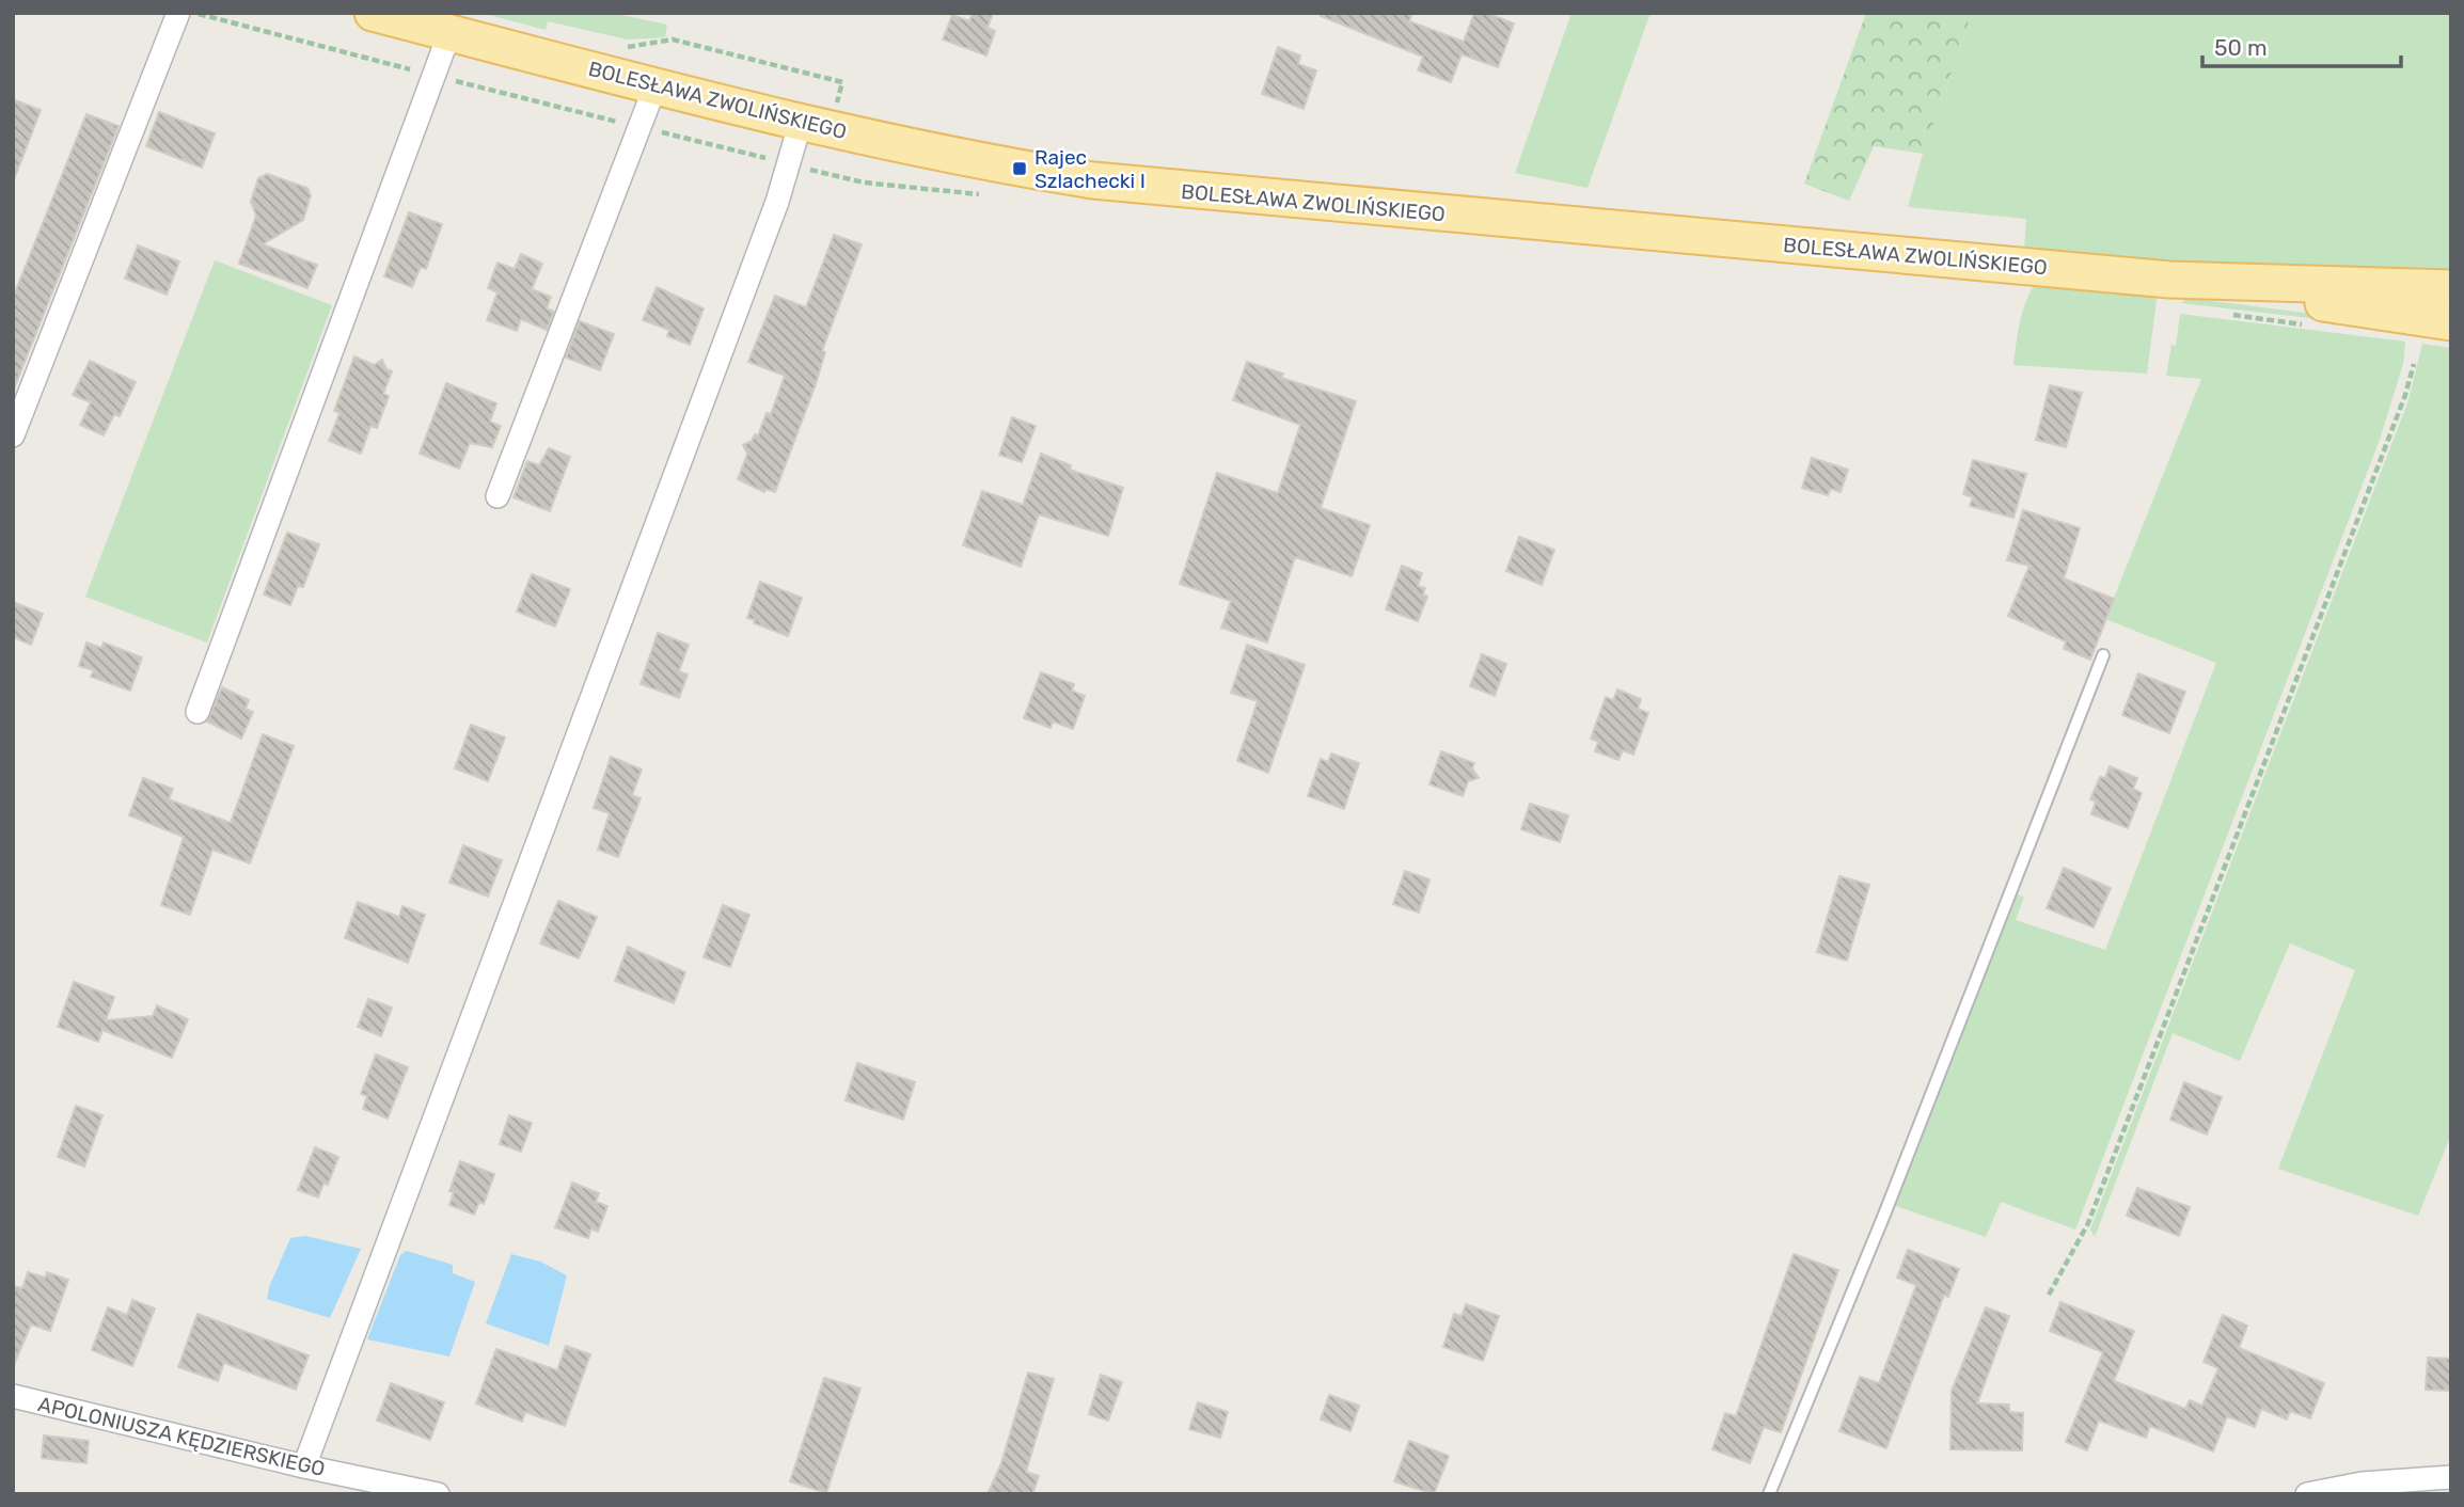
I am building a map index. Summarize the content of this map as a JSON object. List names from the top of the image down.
{
  "streets": {
    "main road": ["BOLESŁAWA ZWOLIŃSKIEGO"],
    "street": ["APOLONIUSZA KĘDZIERSKIEGO"]
  },
  "places": {
    "transit": ["Rajec Szlachecki I"]
  },
  "scale_bar": "50 m"
}
